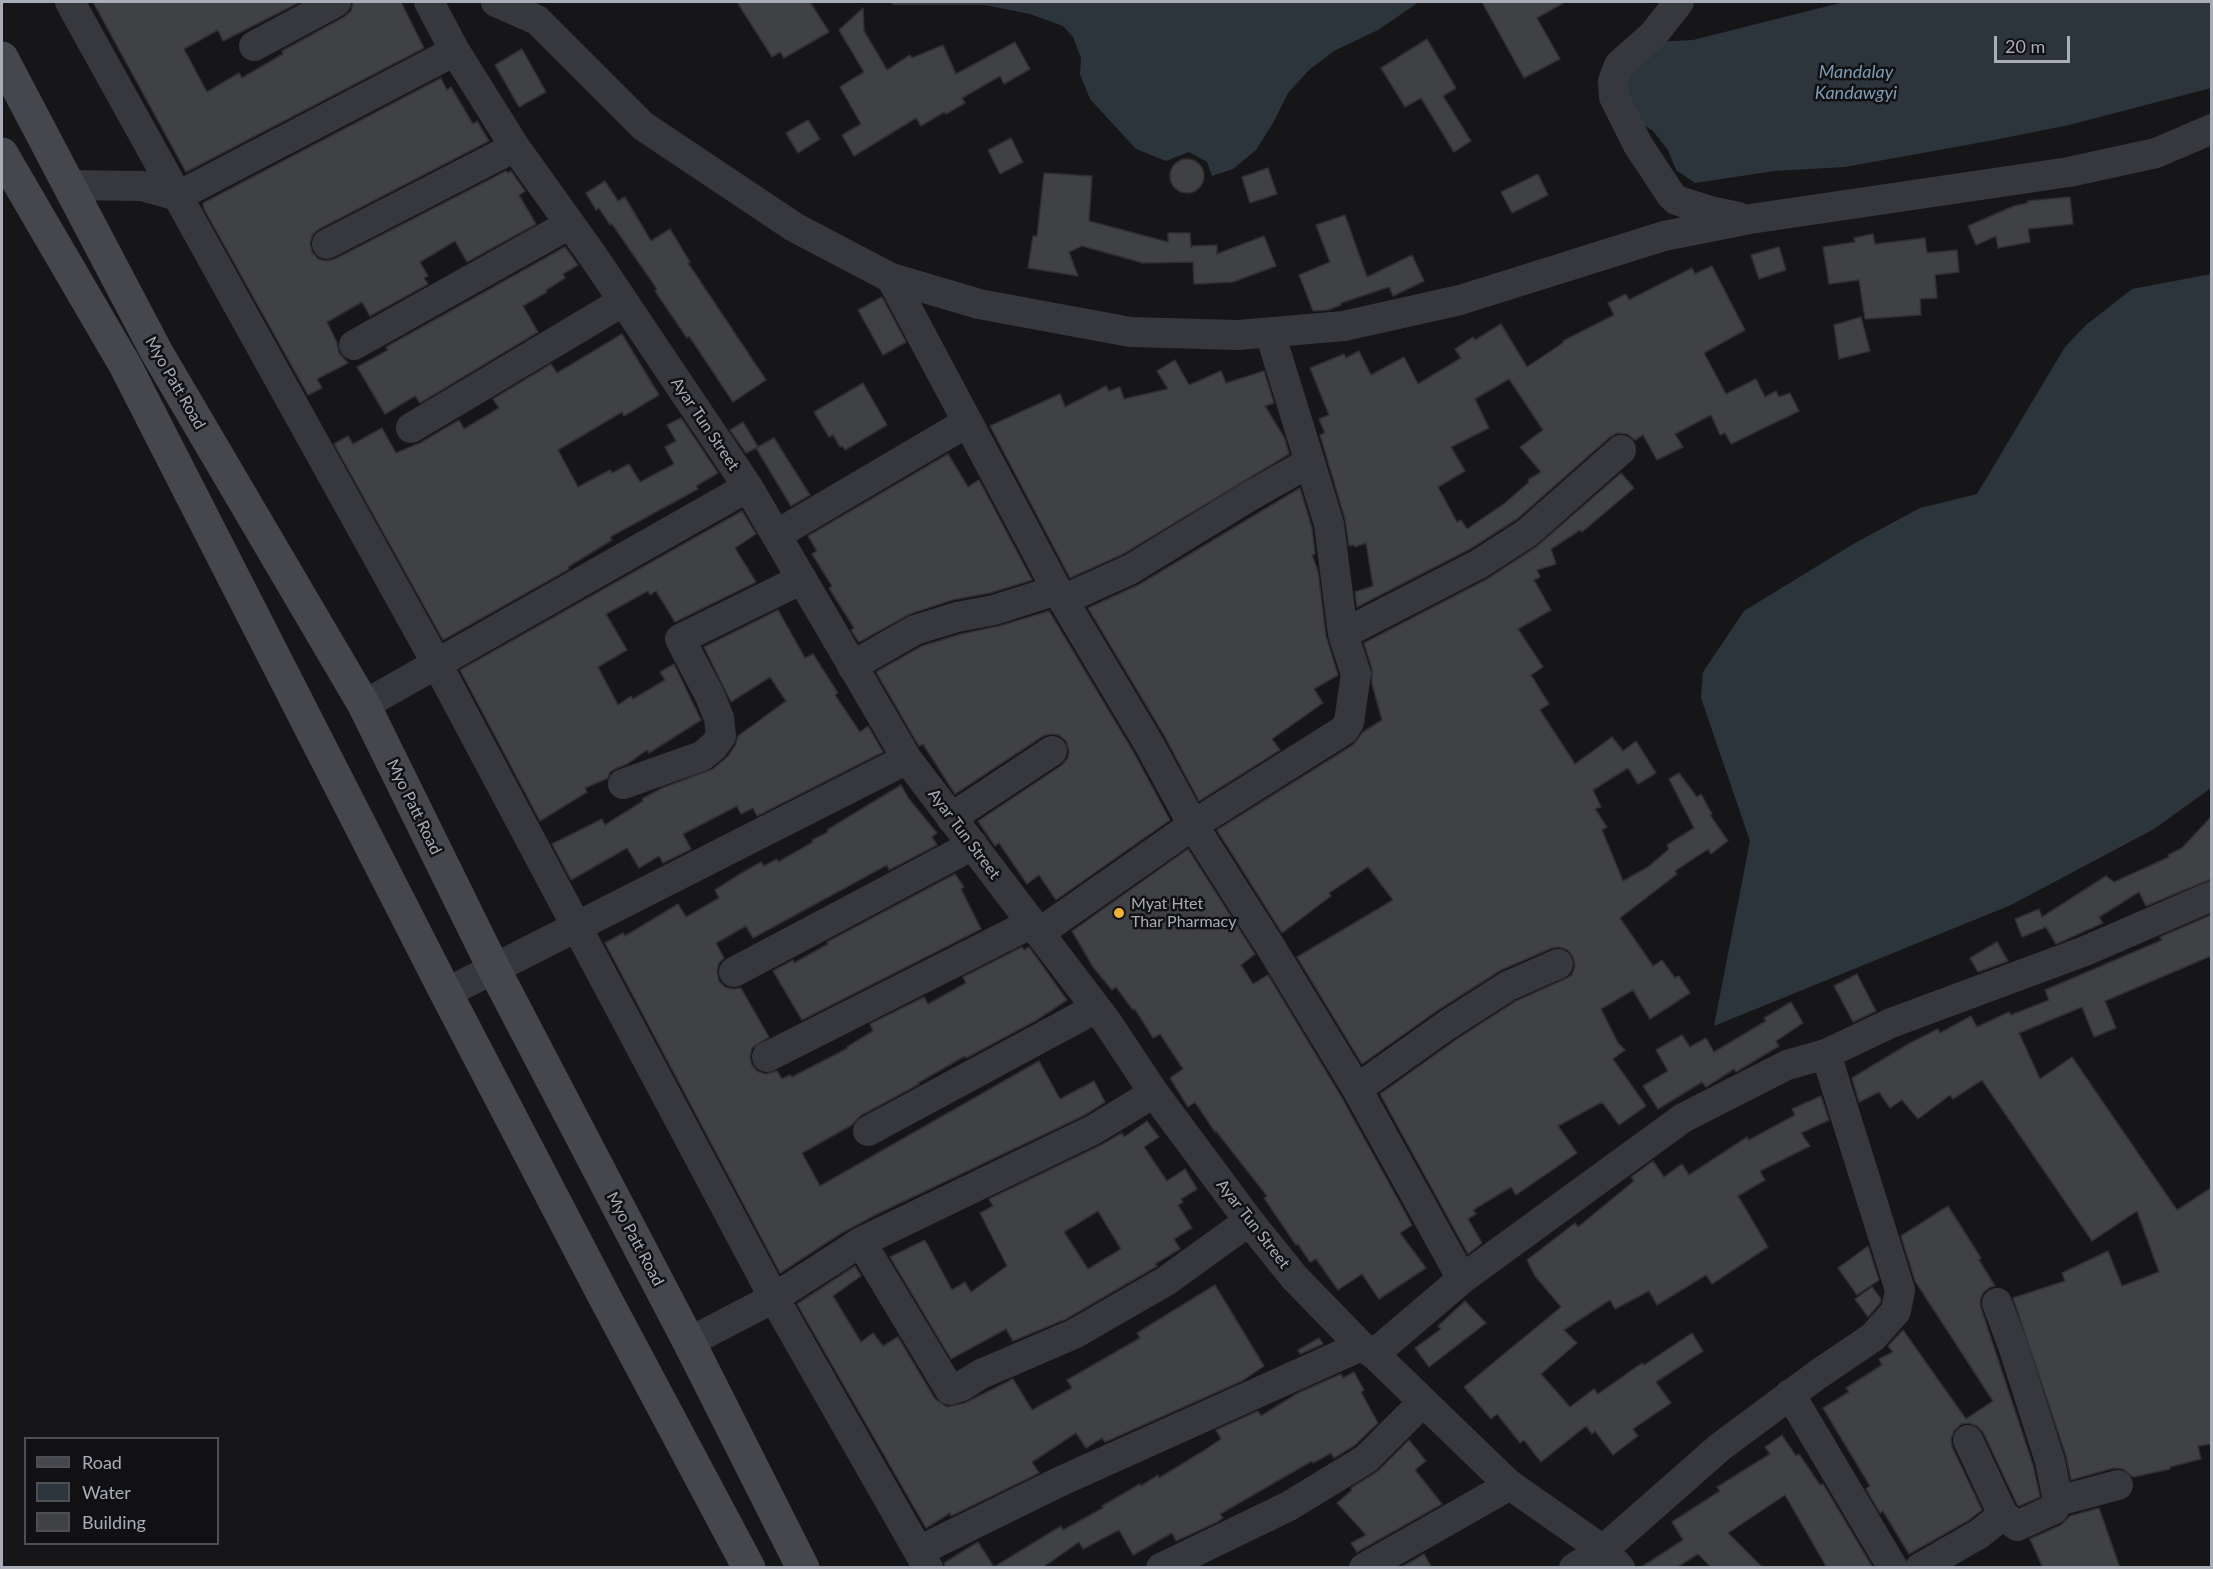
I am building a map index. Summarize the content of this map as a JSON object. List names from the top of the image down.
{
  "streets": {
    "main road": ["Myo Patt Road"],
    "street": ["Ayar Tun Street"]
  },
  "water": ["Mandalay Kandawgyi"],
  "places": ["Myat Htet Thar Pharmacy"],
  "legend": ["Road", "Water", "Building"],
  "scale_bar": "20 m"
}
